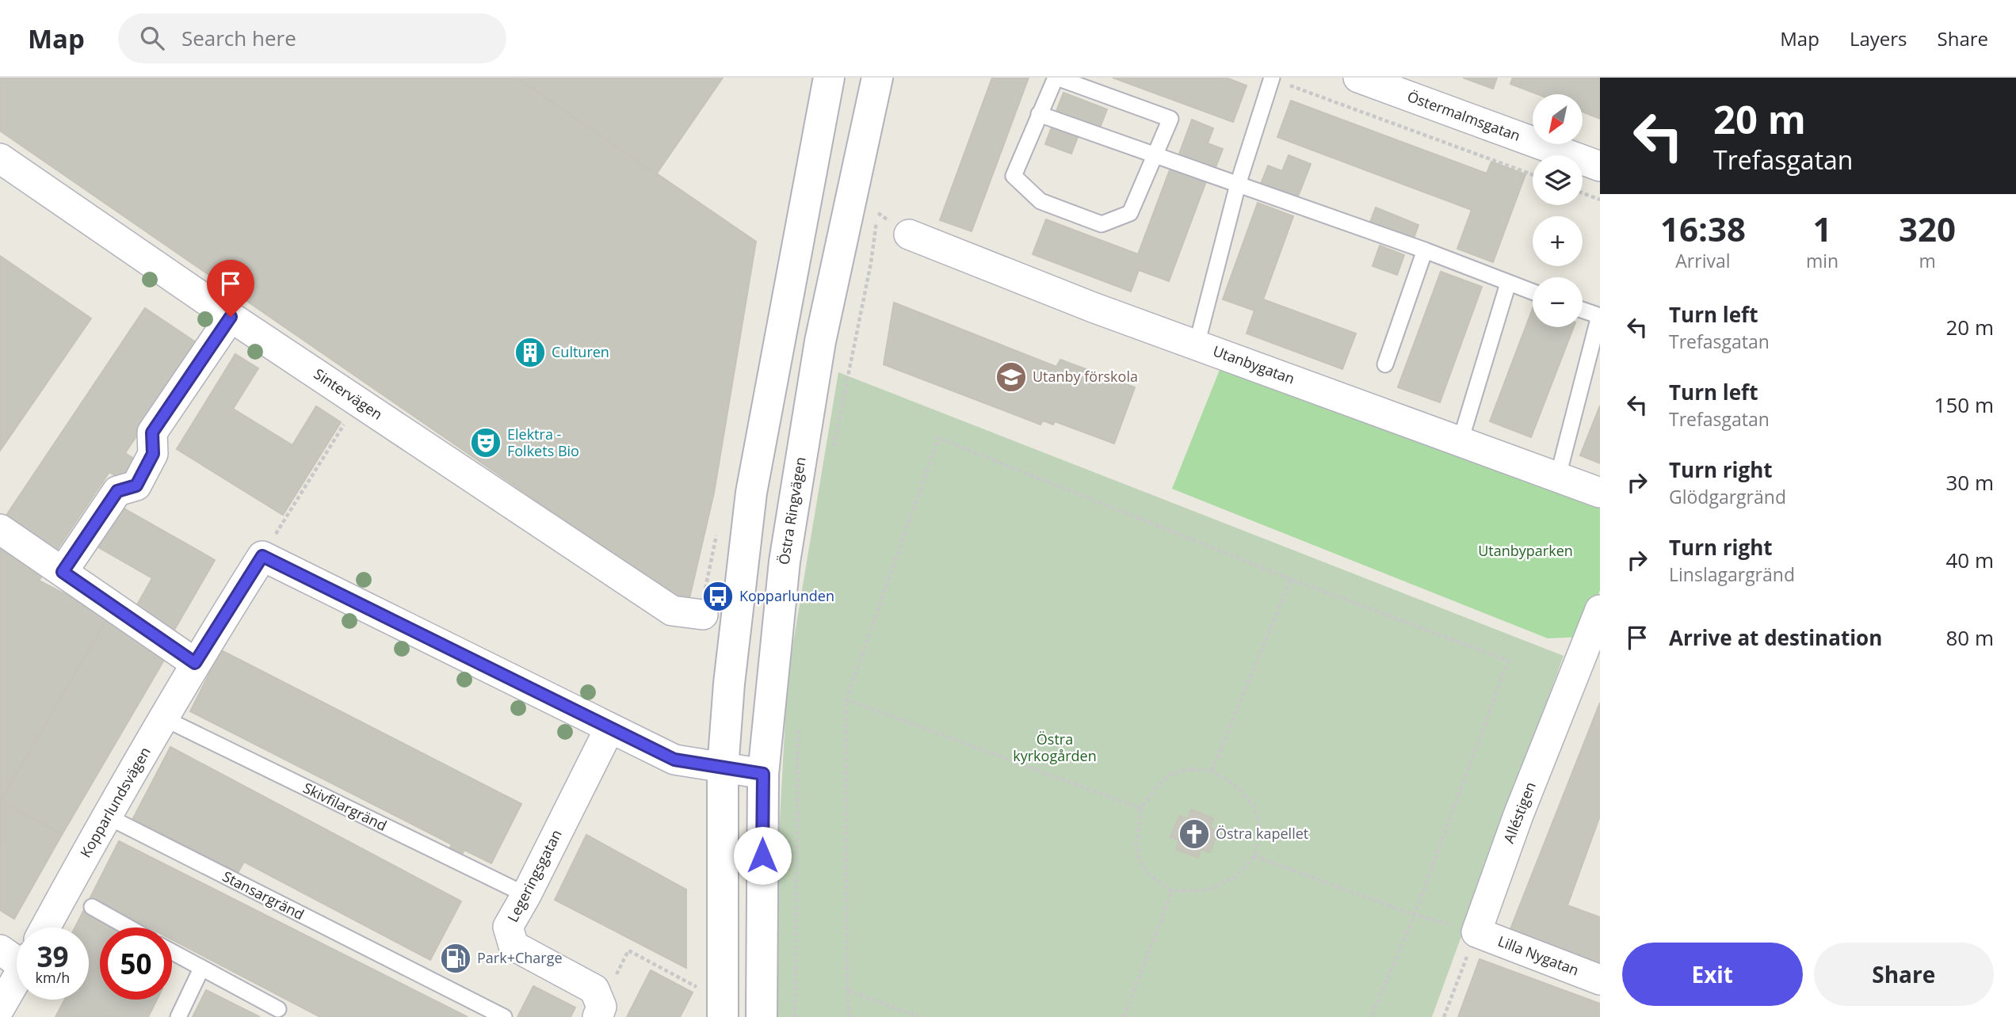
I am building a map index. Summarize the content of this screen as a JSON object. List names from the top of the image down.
{
  "streets": {
    "main road": ["Östra Ringvägen"],
    "street": [
      "Östermalmsgatan",
      "Utanbygatan",
      "Sintervägen",
      "Kopparlundsvägen",
      "Alléstigen",
      "Legeringsgatan",
      "Lilla Nygatan"
    ],
    "lane": ["Skivfilargränd", "Stansargränd"]
  },
  "crossings": [
    ["Kopparlundsvägen", "Skivfilargränd"],
    ["Kopparlundsvägen", "Stansargränd"],
    ["Skivfilargränd", "Legeringsgatan"],
    ["Alléstigen", "Lilla Nygatan"]
  ],
  "parks": ["Utanbyparken", "Östra kyrkogården"],
  "places": {
    "building": ["Culturen"],
    "school or university": ["Utanby förskola"],
    "theatre": ["Elektra - Folkets Bio"],
    "bus stop": ["Kopparlunden"],
    "church": ["Östra kapellet"],
    "fuel station": ["Park+Charge"]
  },
  "north": "bottom left",
  "page": {
    "header": "Map",
    "search": "Search here",
    "nav": ["Map", "Layers", "Share"],
    "turn": ["20 m", "Trefasgatan"],
    "map_buttons": ["+", "−"],
    "eta": [
      "16:38",
      "Arrival",
      "1",
      "min",
      "320",
      "m"
    ],
    "list": [
      {
        "name": "Turn left",
        "note": "Trefasgatan",
        "value": "20 m"
      },
      {
        "name": "Turn left",
        "note": "Trefasgatan",
        "value": "150 m"
      },
      {
        "name": "Turn right",
        "note": "Glödgargränd",
        "value": "30 m"
      },
      {
        "name": "Turn right",
        "note": "Linslagargränd",
        "value": "40 m"
      },
      {
        "name": "Arrive at destination",
        "value": "80 m"
      }
    ],
    "speed": "39 km/h",
    "limit": "50",
    "buttons": ["Exit", "Share"]
  }
}
